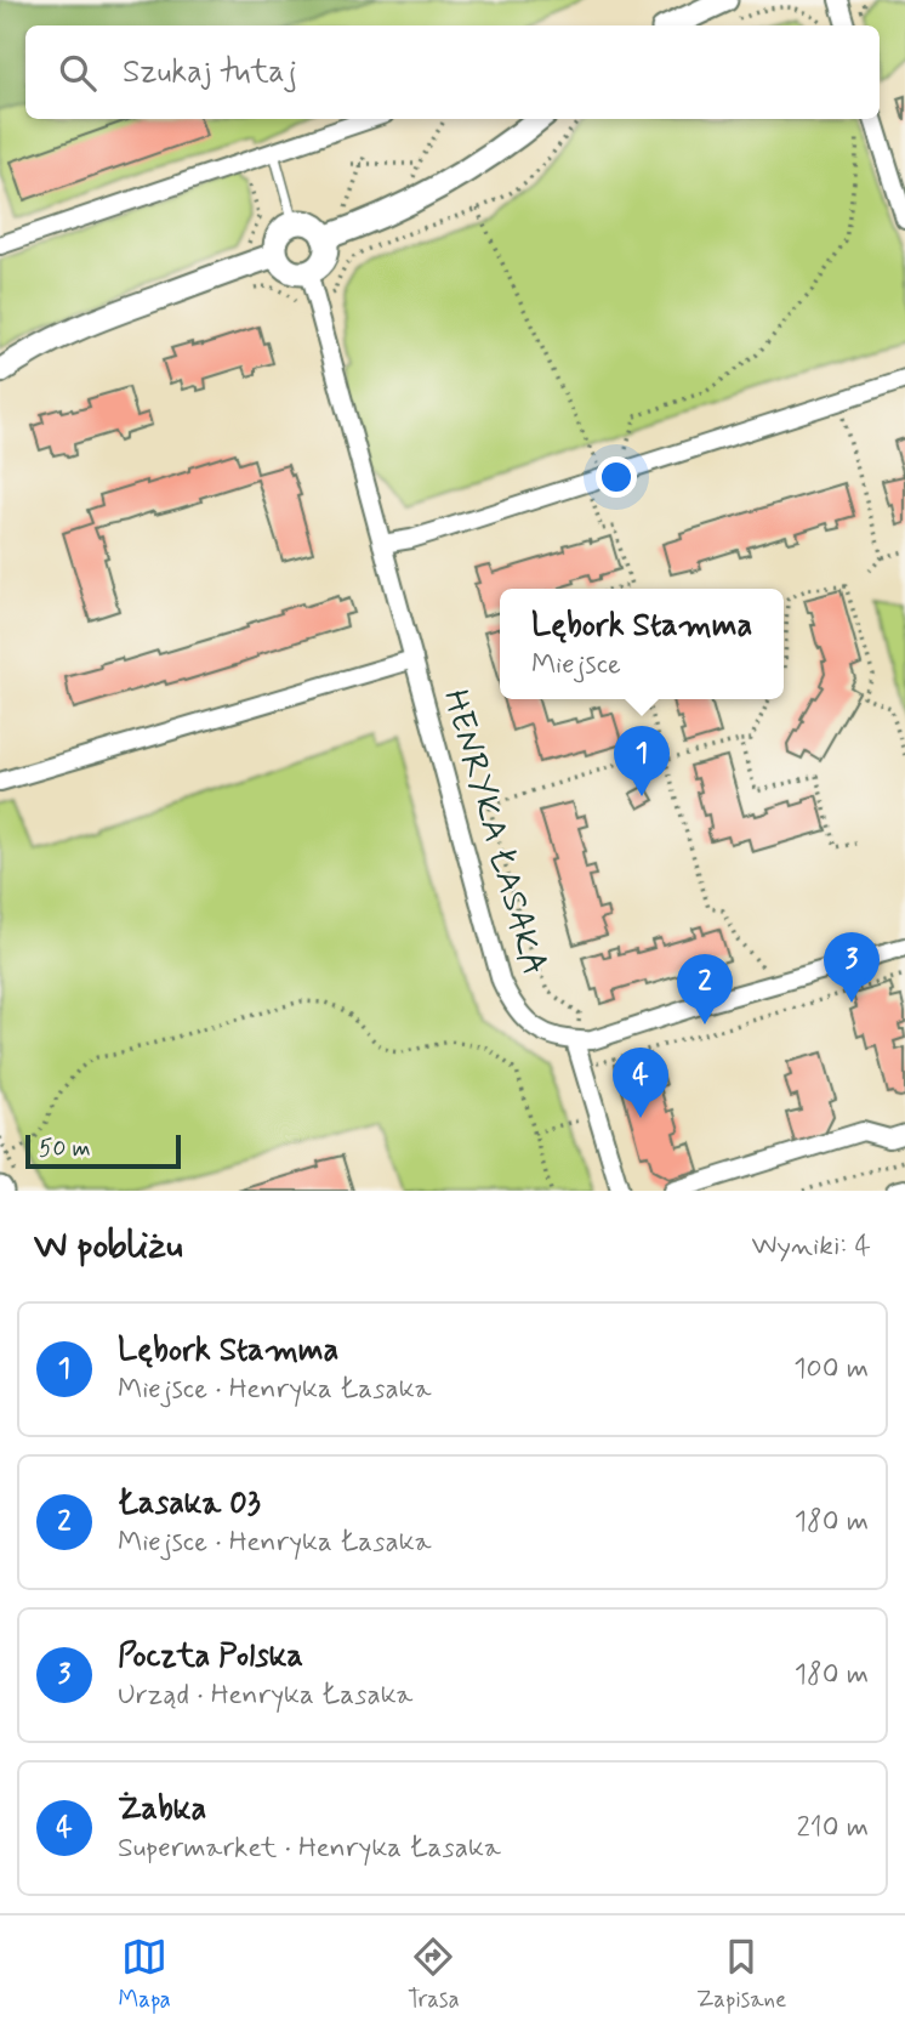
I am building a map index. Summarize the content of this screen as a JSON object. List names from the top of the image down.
{
  "streets": {
    "street": ["HENRYKA ŁASAKA"]
  },
  "scale_bar": "50 m",
  "page": {
    "search": "Szukaj tutaj",
    "popup": ["Lębork Stamma", "Miejsce"],
    "pins": [
      "1",
      "3",
      "2",
      "4"
    ],
    "scale": "50 m",
    "heading": ["W pobliżu", "Wyniki: 4"],
    "list": [
      {
        "mark": "1",
        "name": "Lębork Stamma",
        "note": "Miejsce · Henryka Łasaka",
        "value": "100 m"
      },
      {
        "mark": "2",
        "name": "Łasaka 03",
        "note": "Miejsce · Henryka Łasaka",
        "value": "180 m"
      },
      {
        "mark": "3",
        "name": "Poczta Polska",
        "note": "Urząd · Henryka Łasaka",
        "value": "180 m"
      },
      {
        "mark": "4",
        "name": "Żabka",
        "note": "Supermarket · Henryka Łasaka",
        "value": "210 m"
      }
    ],
    "nav": ["Mapa", "Trasa", "Zapisane"]
  }
}
